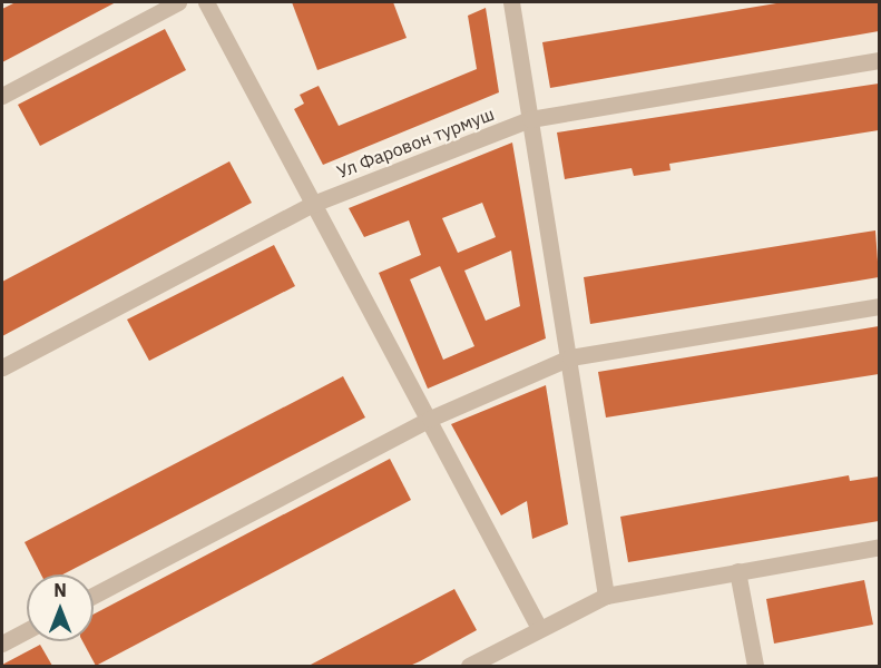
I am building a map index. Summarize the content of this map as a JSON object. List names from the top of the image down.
{
  "streets": {
    "street": ["Ул Фаровон турмуш"]
  },
  "north": "top"
}
